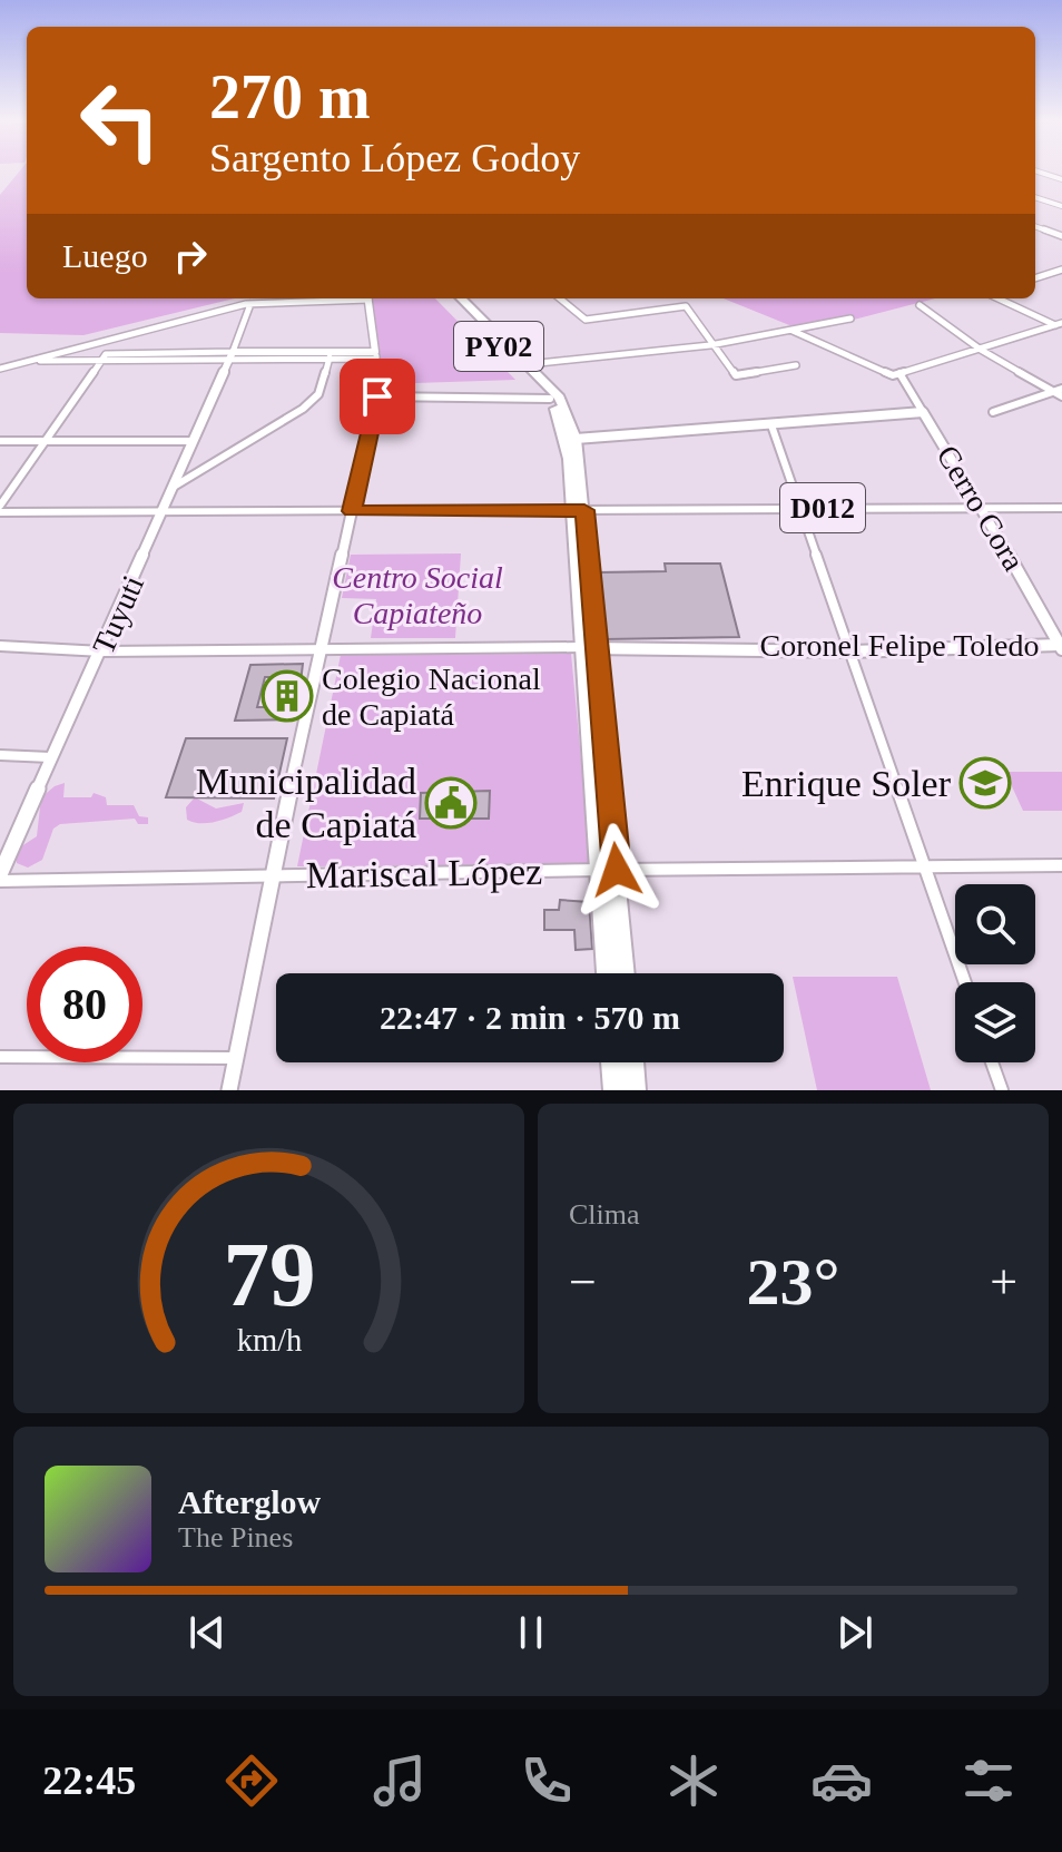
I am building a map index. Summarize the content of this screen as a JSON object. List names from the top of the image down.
{
  "streets": {
    "main road": ["PY02", "D012", "Coronel Felipe Toledo"],
    "street": ["Cerro Cora", "Tuyuti", "Mariscal López"]
  },
  "crossings": [
    ["PY02", "D012"],
    ["PY02", "Coronel Felipe Toledo"],
    ["PY02", "Mariscal López"],
    ["D012", "Cerro Cora"],
    ["D012", "Tuyuti"],
    ["Cerro Cora", "Coronel Felipe Toledo"],
    ["Tuyuti", "Mariscal López"]
  ],
  "parks": ["Centro Social Capiateño"],
  "places": {
    "building": ["Colegio Nacional de Capiatá"],
    "school or university": ["Enrique Soler"],
    "public building": ["Municipalidad de Capiatá"]
  },
  "page": {
    "turn": ["270 m", "Sargento López Godoy"],
    "then": "Luego",
    "limit": "80",
    "trip": "22:47 · 2 min · 570 m",
    "tile": "Clima",
    "heat": ["−", "23°", "+"],
    "song": ["Afterglow", "The Pines"],
    "tabs": "22:45",
    "gauge": ["79", "km/h"]
  }
}
